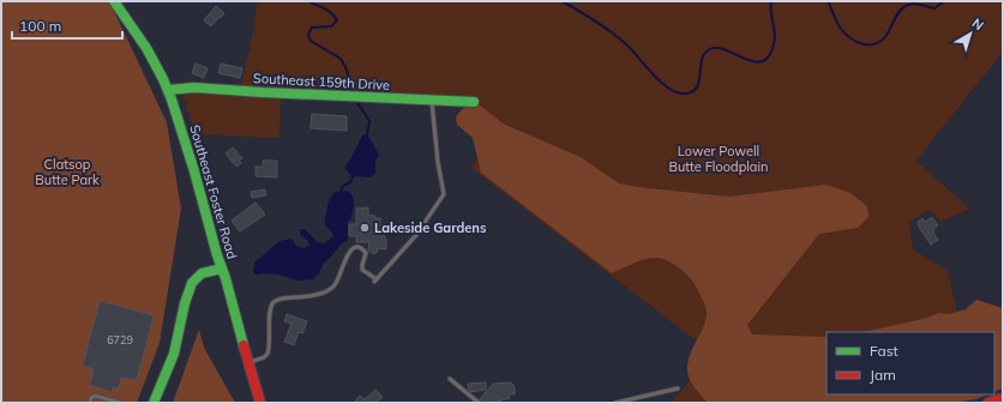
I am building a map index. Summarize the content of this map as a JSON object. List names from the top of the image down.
{
  "streets": {
    "street": ["Southeast 159th Drive", "Southeast Foster Road"]
  },
  "crossings": [
    ["Southeast 159th Drive", "Southeast Foster Road"]
  ],
  "parks": ["Lower Powell Butte Floodplain", "Clatsop Butte Park"],
  "places": ["Lakeside Gardens"],
  "house_numbers": ["6729"],
  "legend": ["Fast", "Jam"],
  "scale_bar": "100 m",
  "north": "top right"
}
